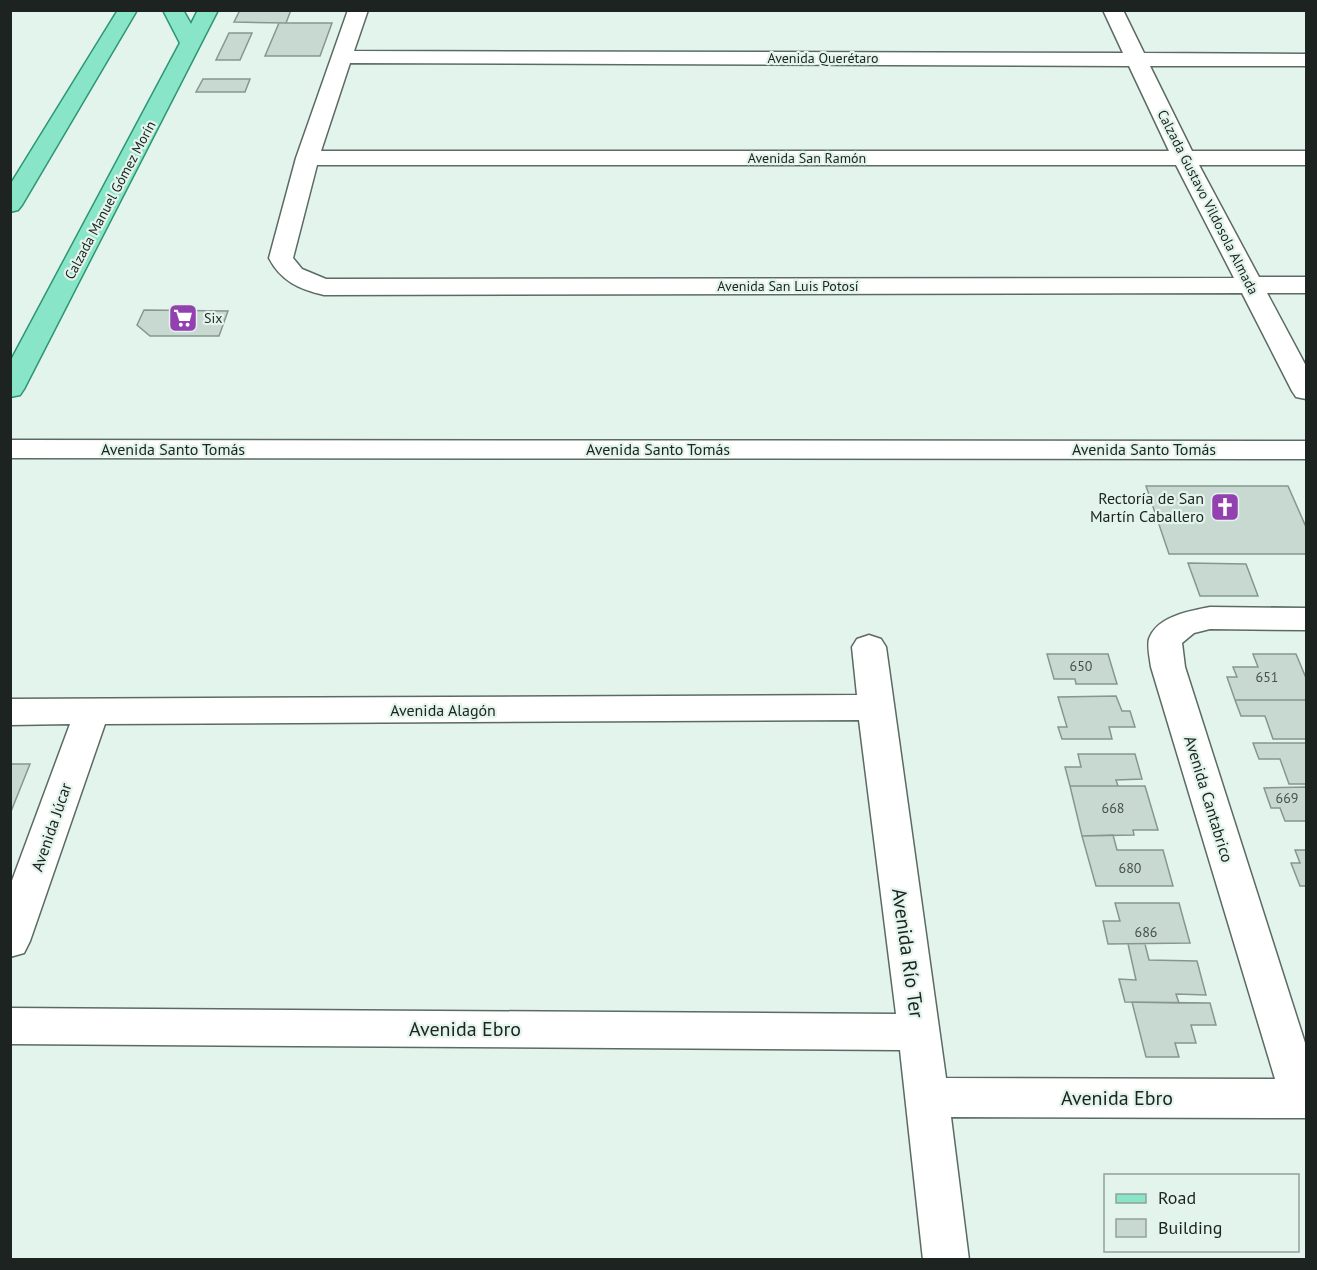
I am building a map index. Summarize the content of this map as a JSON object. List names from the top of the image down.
{
  "streets": {
    "main road": ["Calzada Manuel Gómez Morín"],
    "street": [
      "Avenida Querétaro",
      "Avenida San Ramón",
      "Calzada Gustavo Vildosola Almada",
      "Avenida San Luis Potosí",
      "Avenida Santo Tomás",
      "Avenida Alagón",
      "Avenida Cantabrico",
      "Avenida Júcar",
      "Avenida Río Ter",
      "Avenida Ebro"
    ]
  },
  "crossings": [
    ["Avenida Querétaro", "Calzada Gustavo Vildosola Almada"],
    ["Avenida San Ramón", "Calzada Gustavo Vildosola Almada"],
    ["Avenida San Ramón", "Avenida San Luis Potosí"],
    ["Calzada Gustavo Vildosola Almada", "Avenida San Luis Potosí"],
    ["Avenida Alagón", "Avenida Júcar"],
    ["Avenida Alagón", "Avenida Río Ter"],
    ["Avenida Cantabrico", "Avenida Ebro"],
    ["Avenida Río Ter", "Avenida Ebro"]
  ],
  "places": {
    "supermarket": ["Six"],
    "church": ["Rectoría de San Martín Caballero"]
  },
  "house_numbers": [
    "650",
    "651",
    "669",
    "668",
    "680",
    "686"
  ],
  "legend": ["Road", "Building"]
}
